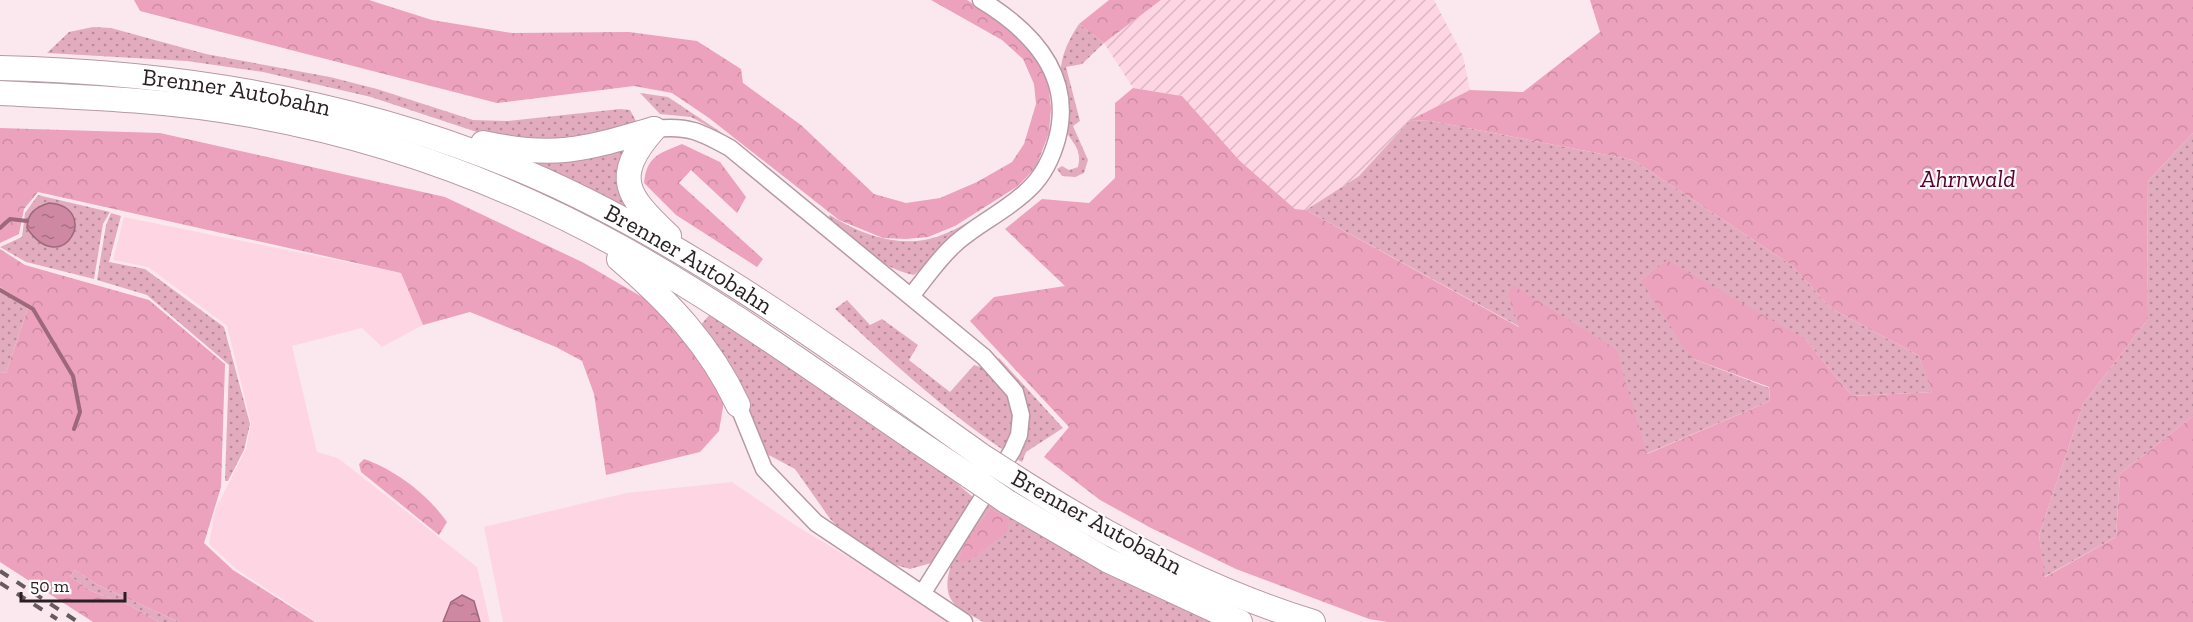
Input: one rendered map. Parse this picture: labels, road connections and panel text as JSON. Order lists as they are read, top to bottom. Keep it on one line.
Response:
{"streets":{"highway":["Brenner Autobahn"]},"parks":["Ahrnwald"],"scale_bar":"50 m"}
